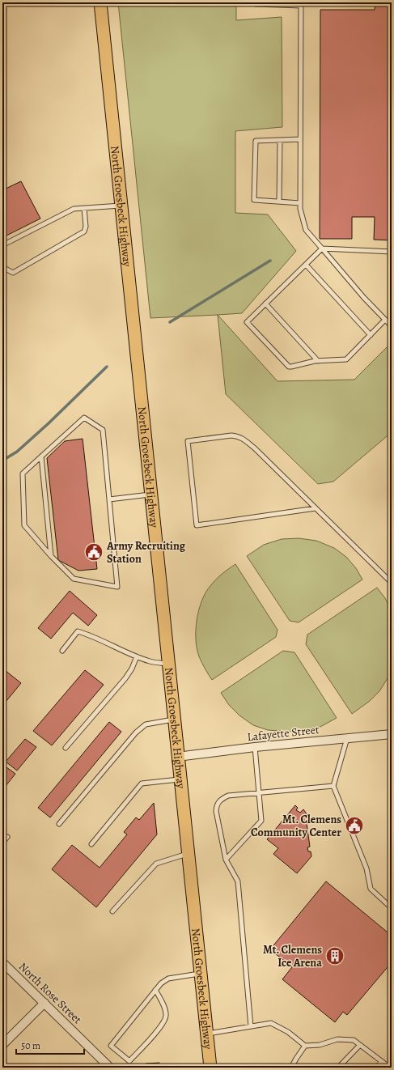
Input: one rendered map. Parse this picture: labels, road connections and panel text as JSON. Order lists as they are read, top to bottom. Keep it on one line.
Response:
{"streets":{"main road":["North Groesbeck Highway"],"street":["Lafayette Street","North Rose Street"]},"crossings":[["North Groesbeck Highway","Lafayette Street"]],"places":{"public building":["Army Recruiting Station","Mt. Clemens Community Center"],"building":["Mt. Clemens Ice Arena"]},"scale_bar":"50 m"}
